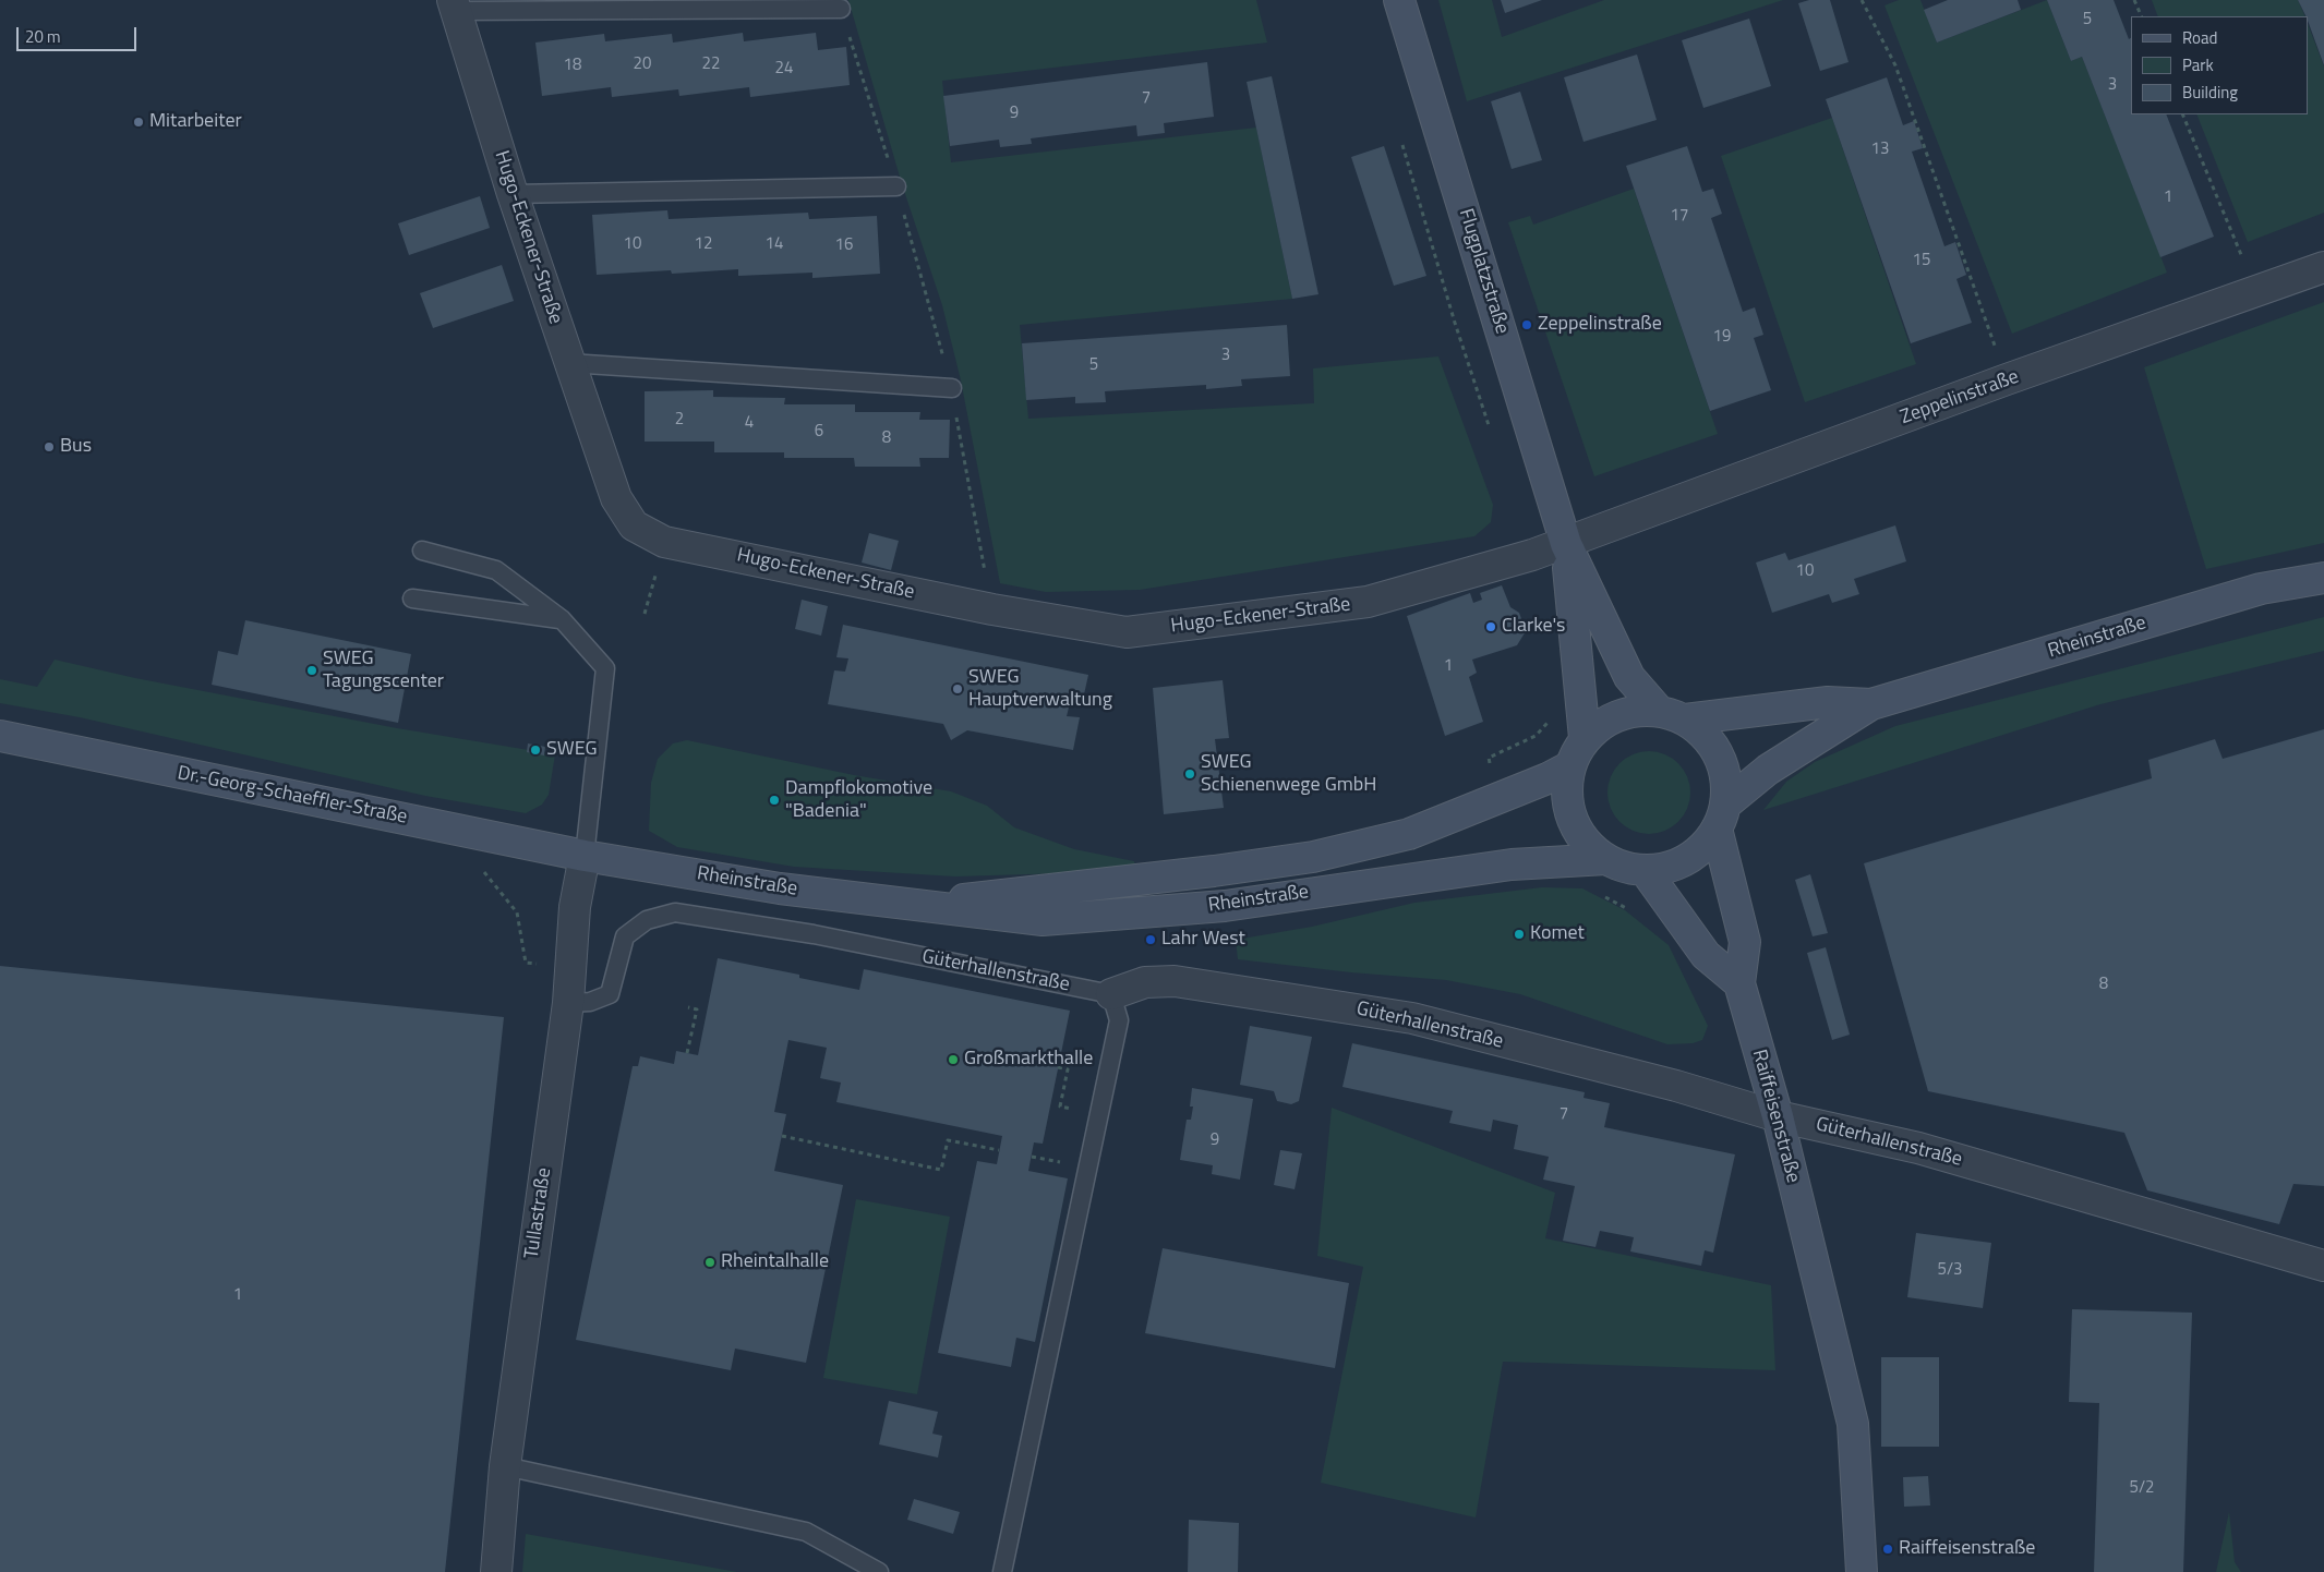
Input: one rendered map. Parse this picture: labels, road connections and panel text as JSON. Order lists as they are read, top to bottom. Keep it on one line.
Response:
{"streets":{"main road":["Flugplatzstraße","Rheinstraße","Dr.-Georg-Schaeffler-Straße","Raiffeisenstraße"],"street":["Hugo-Eckener-Straße","Zeppelinstraße","Güterhallenstraße","Tullastraße"]},"crossings":[["Hugo-Eckener-Straße","Flugplatzstraße"],["Hugo-Eckener-Straße","Zeppelinstraße"],["Flugplatzstraße","Zeppelinstraße"],["Flugplatzstraße","Rheinstraße"],["Flugplatzstraße","Raiffeisenstraße"],["Rheinstraße","Dr.-Georg-Schaeffler-Straße"],["Rheinstraße","Raiffeisenstraße"],["Rheinstraße","Tullastraße"],["Dr.-Georg-Schaeffler-Straße","Tullastraße"],["Güterhallenstraße","Raiffeisenstraße"],["Güterhallenstraße","Tullastraße"]],"places":["Mitarbeiter","Zeppelinstraße","Bus","Clarke's","SWEG Tagungscenter","SWEG Hauptverwaltung","SWEG","SWEG Schienenwege GmbH","Dampflokomotive \"Badenia\"","Komet","Lahr West","Großmarkthalle","Rheintalhalle","Raiffeisenstraße"],"house_numbers":["5","20","22","18","24","3","7","9","13","1","17","10","12","14","16","15","19","3","5","2","4","6","8","10","1","8","7","9","5/3","1","5/2"],"legend":["Road","Park","Building"],"scale_bar":"20 m"}
